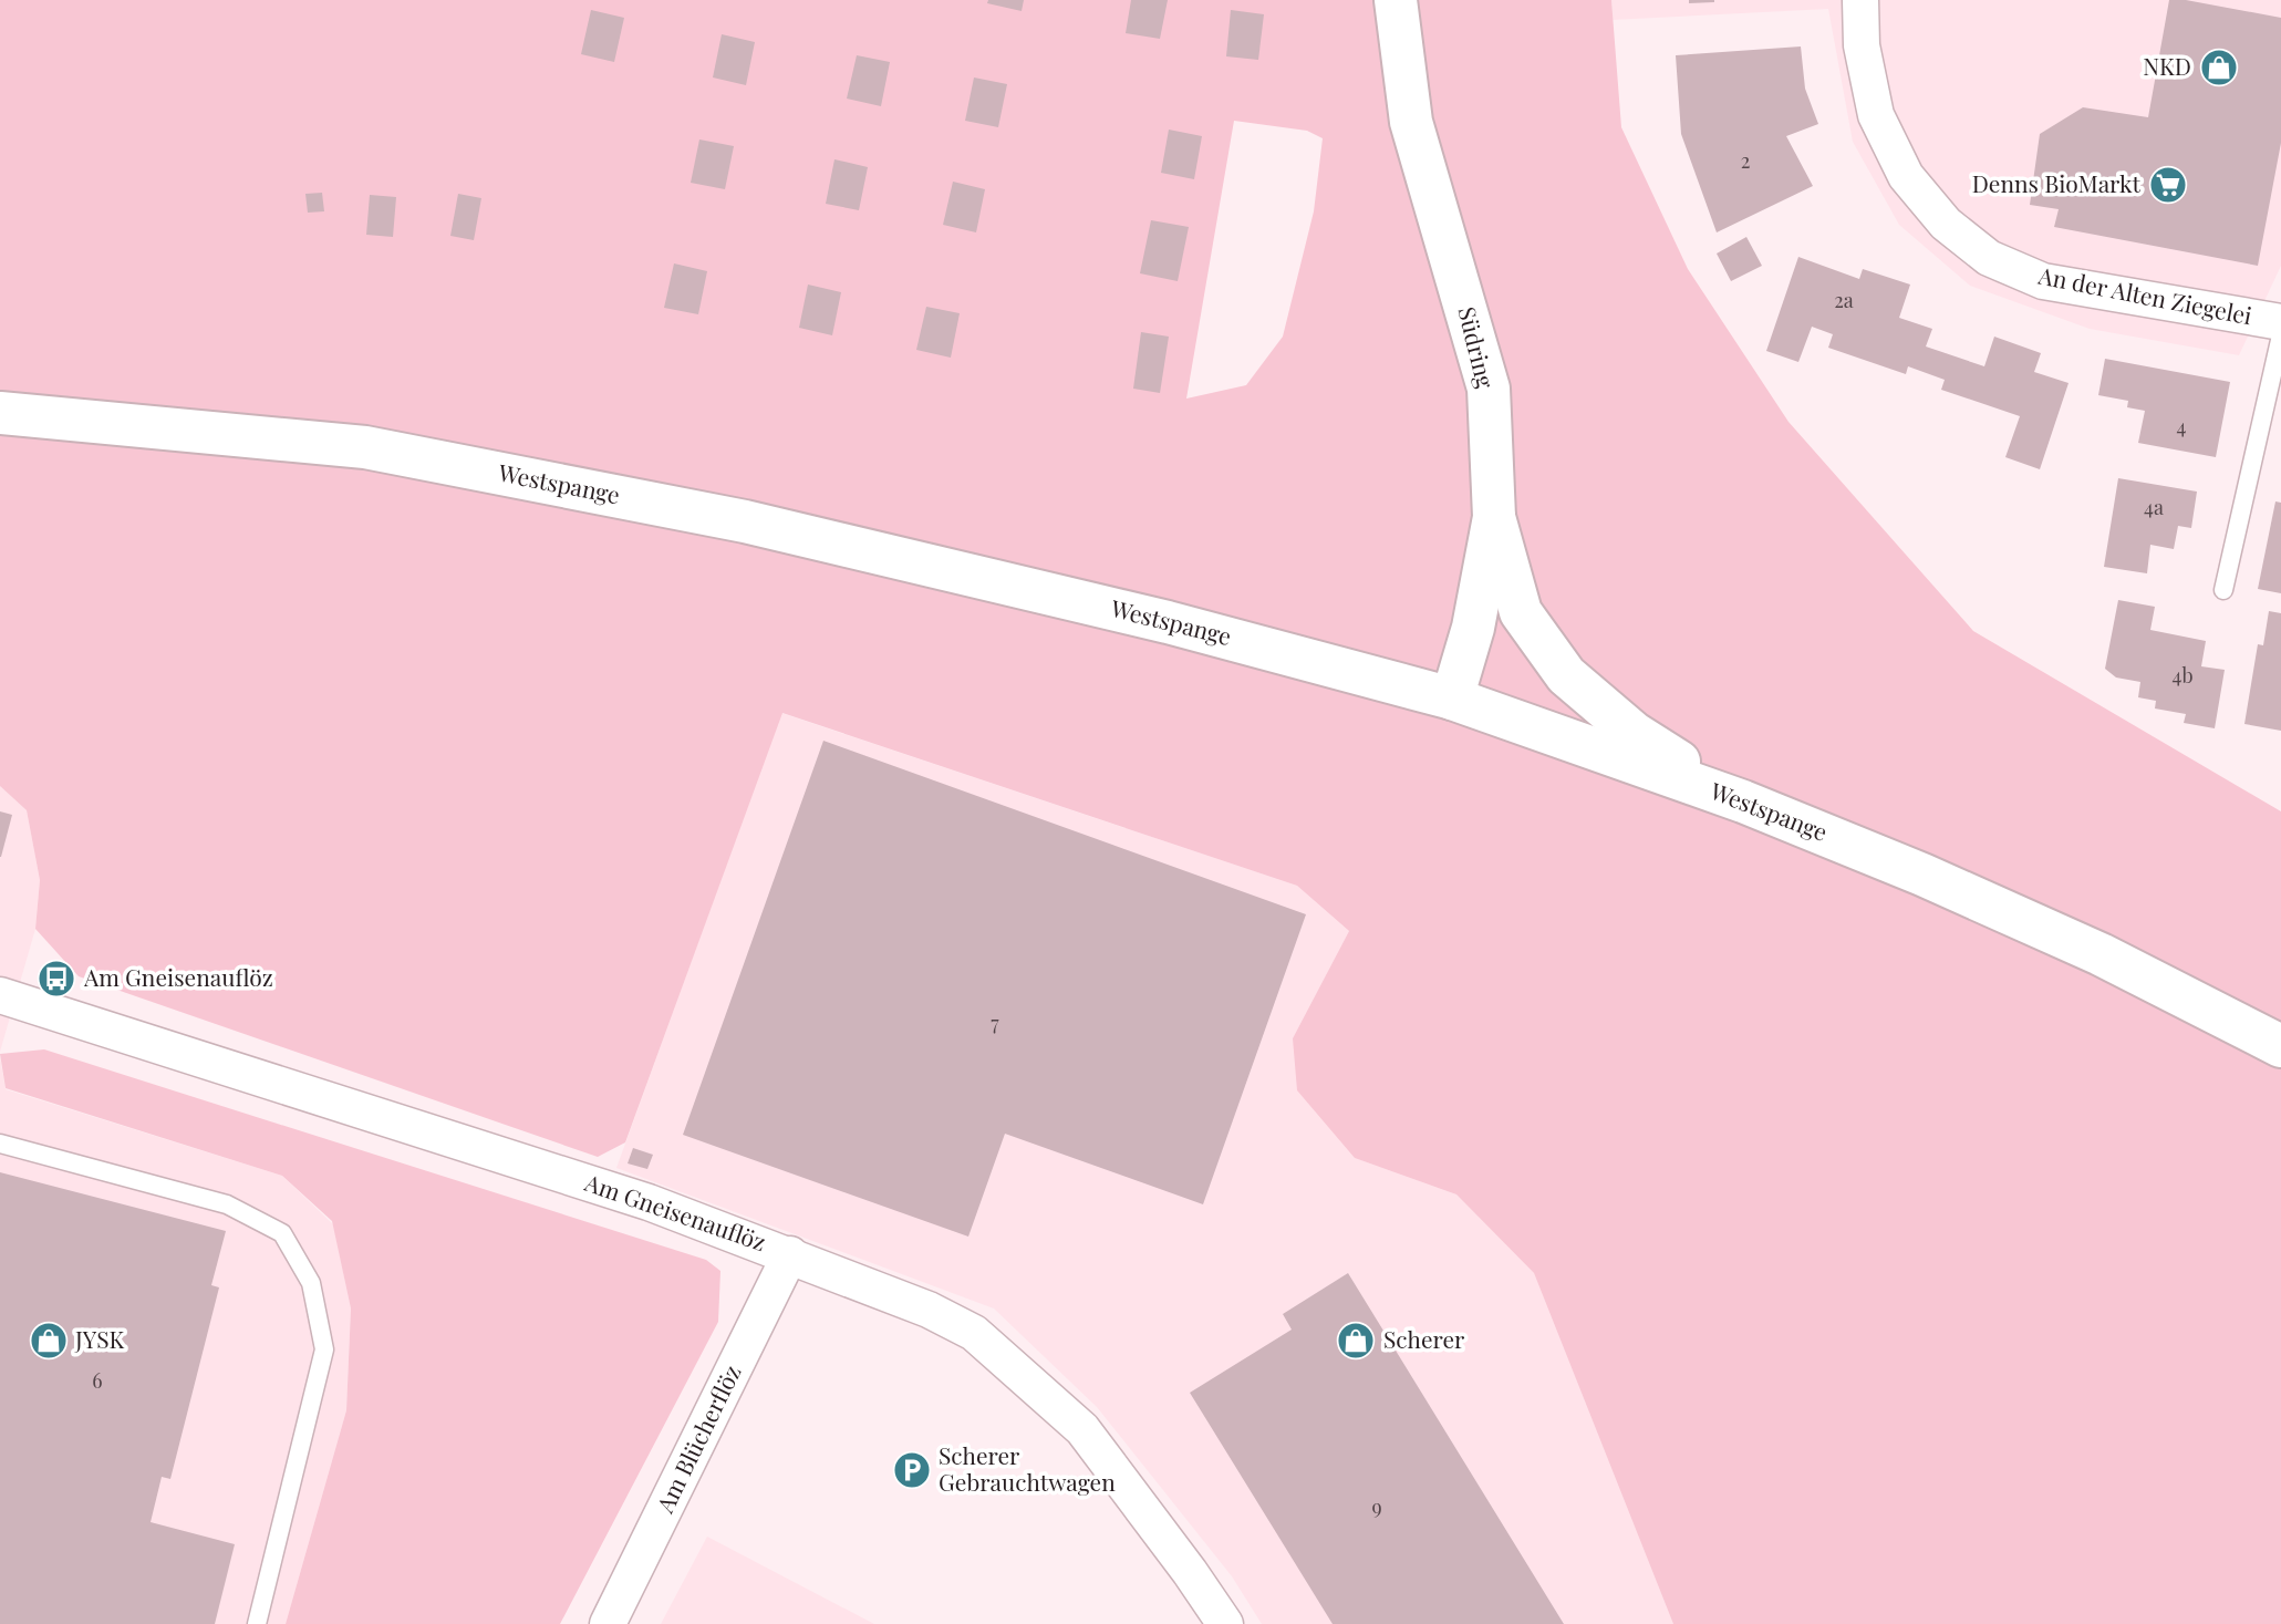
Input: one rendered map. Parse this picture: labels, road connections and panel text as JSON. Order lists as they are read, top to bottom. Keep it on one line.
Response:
{"streets":{"main road":["Südring","Westspange"],"street":["An der Alten Ziegelei","Am Gneisenauflöz","Am Blücherflöz"]},"crossings":[["Südring","Westspange"],["Am Gneisenauflöz","Am Blücherflöz"]],"places":{"shop":["NKD","JYSK","Scherer"],"supermarket":["Denns BioMarkt"],"bus stop":["Am Gneisenauflöz"],"parking":["Scherer Gebrauchtwagen"]},"house_numbers":["2","2a","4","4a","4b","7","6","9"]}
